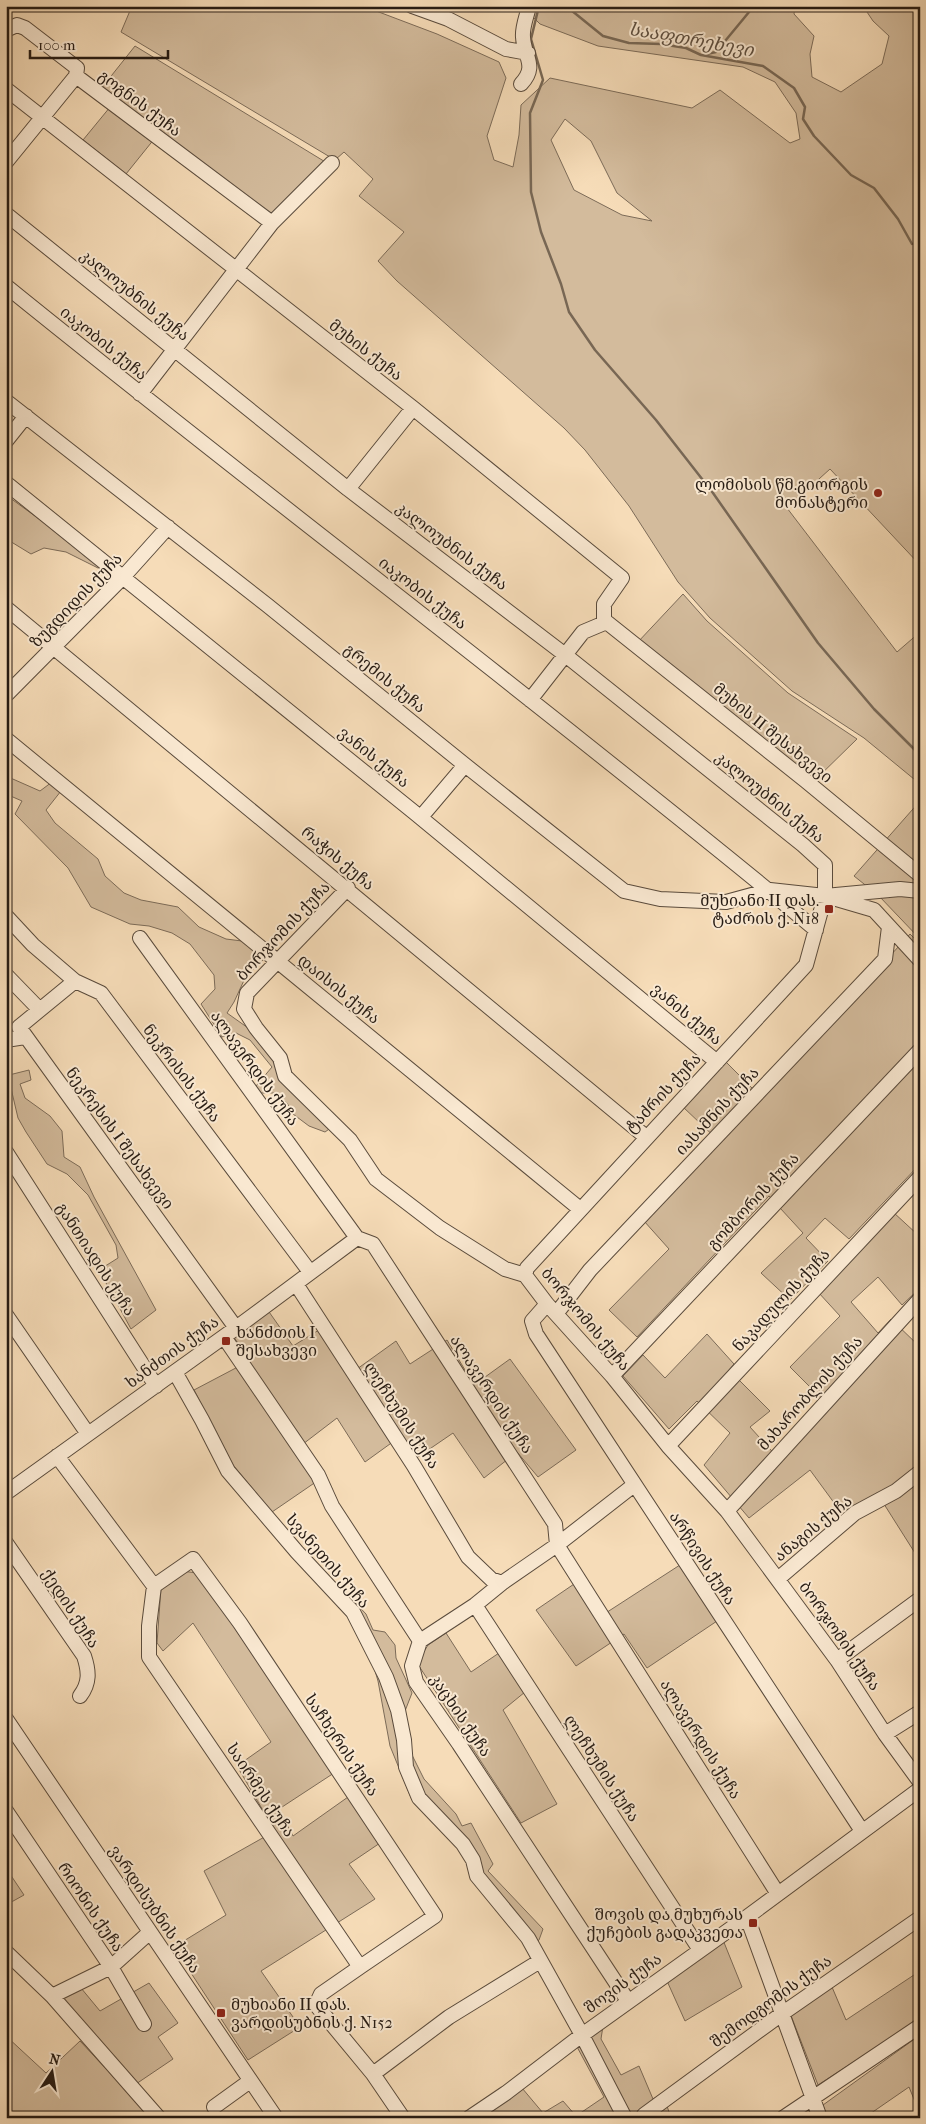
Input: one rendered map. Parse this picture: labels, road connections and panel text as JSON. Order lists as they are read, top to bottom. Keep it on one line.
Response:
{"streets":{"street":["გოგნის ქუჩა","კალოუბნის ქუჩა","იაკობის ქუჩა","მუხის ქუჩა","ზუგდიდის ქუჩა","გრემის ქუჩა","მუხის II შესახვევი","ვანის ქუჩა","რაჭის ქუჩა","ბორჯომის ქუჩა","დაისის ქუჩა","ალავერდის ქუჩა","ნეკრისის ქუჩა","ტაძრის ქუჩა","იასამნის ქუჩა","ნეკრესის I შესახვევი","გომბორის ქუჩა","განთიადის ქუჩა","ნაკადულის ქუჩა","ხანძთის ქუჩა","მახარობლის ქუჩა","ლეჩხუმის ქუჩა","ანაგის ქუჩა","არწივის ქუჩა","სვანეთის ქუჩა","ქედის ქუჩა","კაცხის ქუჩა","საჩხერის ქუჩა","საირმეს ქუჩა","რიონის ქუჩა","ვარდისუბნის ქუჩა","შოვის ქუჩა","შემოდგომის ქუჩა"]},"crossings":[["გოგნის ქუჩა","მუხის ქუჩა"],["კალოუბნის ქუჩა","იაკობის ქუჩა"],["კალოუბნის ქუჩა","ტაძრის ქუჩა"],["იაკობის ქუჩა","გრემის ქუჩა"],["იაკობის ქუჩა","ტაძრის ქუჩა"],["მუხის ქუჩა","მუხის II შესახვევი"],["ზუგდიდის ქუჩა","გრემის ქუჩა"],["ზუგდიდის ქუჩა","ვანის ქუჩა"],["ზუგდიდის ქუჩა","რაჭის ქუჩა"],["ვანის ქუჩა","ტაძრის ქუჩა"],["რაჭის ქუჩა","ბორჯომის ქუჩა"],["რაჭის ქუჩა","ტაძრის ქუჩა"],["ბორჯომის ქუჩა","დაისის ქუჩა"],["ბორჯომის ქუჩა","ტაძრის ქუჩა"],["ბორჯომის ქუჩა","იასამნის ქუჩა"],["ბორჯომის ქუჩა","გომბორის ქუჩა"],["ბორჯომის ქუჩა","ნაკადულის ქუჩა"],["ბორჯომის ქუჩა","მახარობლის ქუჩა"],["ბორჯომის ქუჩა","ანაგის ქუჩა"],["ბორჯომის ქუჩა","არწივის ქუჩა"],["დაისის ქუჩა","ტაძრის ქუჩა"],["ალავერდის ქუჩა","ხანძთის ქუჩა"],["ალავერდის ქუჩა","შოვის ქუჩა"],["ნეკრისის ქუჩა","ხანძთის ქუჩა"],["იასამნის ქუჩა","არწივის ქუჩა"],["ნეკრესის I შესახვევი","ხანძთის ქუჩა"],["განთიადის ქუჩა","ხანძთის ქუჩა"],["ხანძთის ქუჩა","ლეჩხუმის ქუჩა"],["ხანძთის ქუჩა","სვანეთის ქუჩა"],["ლეჩხუმის ქუჩა","შოვის ქუჩა"],["არწივის ქუჩა","შოვის ქუჩა"],["სვანეთის ქუჩა","შოვის ქუჩა"],["კაცხის ქუჩა","შოვის ქუჩა"],["საჩხერის ქუჩა","საირმეს ქუჩა"]],"water":["სააფთრეხევი"],"places":{"other":["ლომისის წმ.გიორგის მონასტერი"],"transit":["მუხიანი II დას. ტაძრის ქ. N18","ხანძთის I შესახვევი","შოვის და მუხურას ქუჩების გადაკვეთა","მუხიანი II დას. ვარდისუბნის ქ. N152"]},"scale_bar":"100 m","north":"top"}
